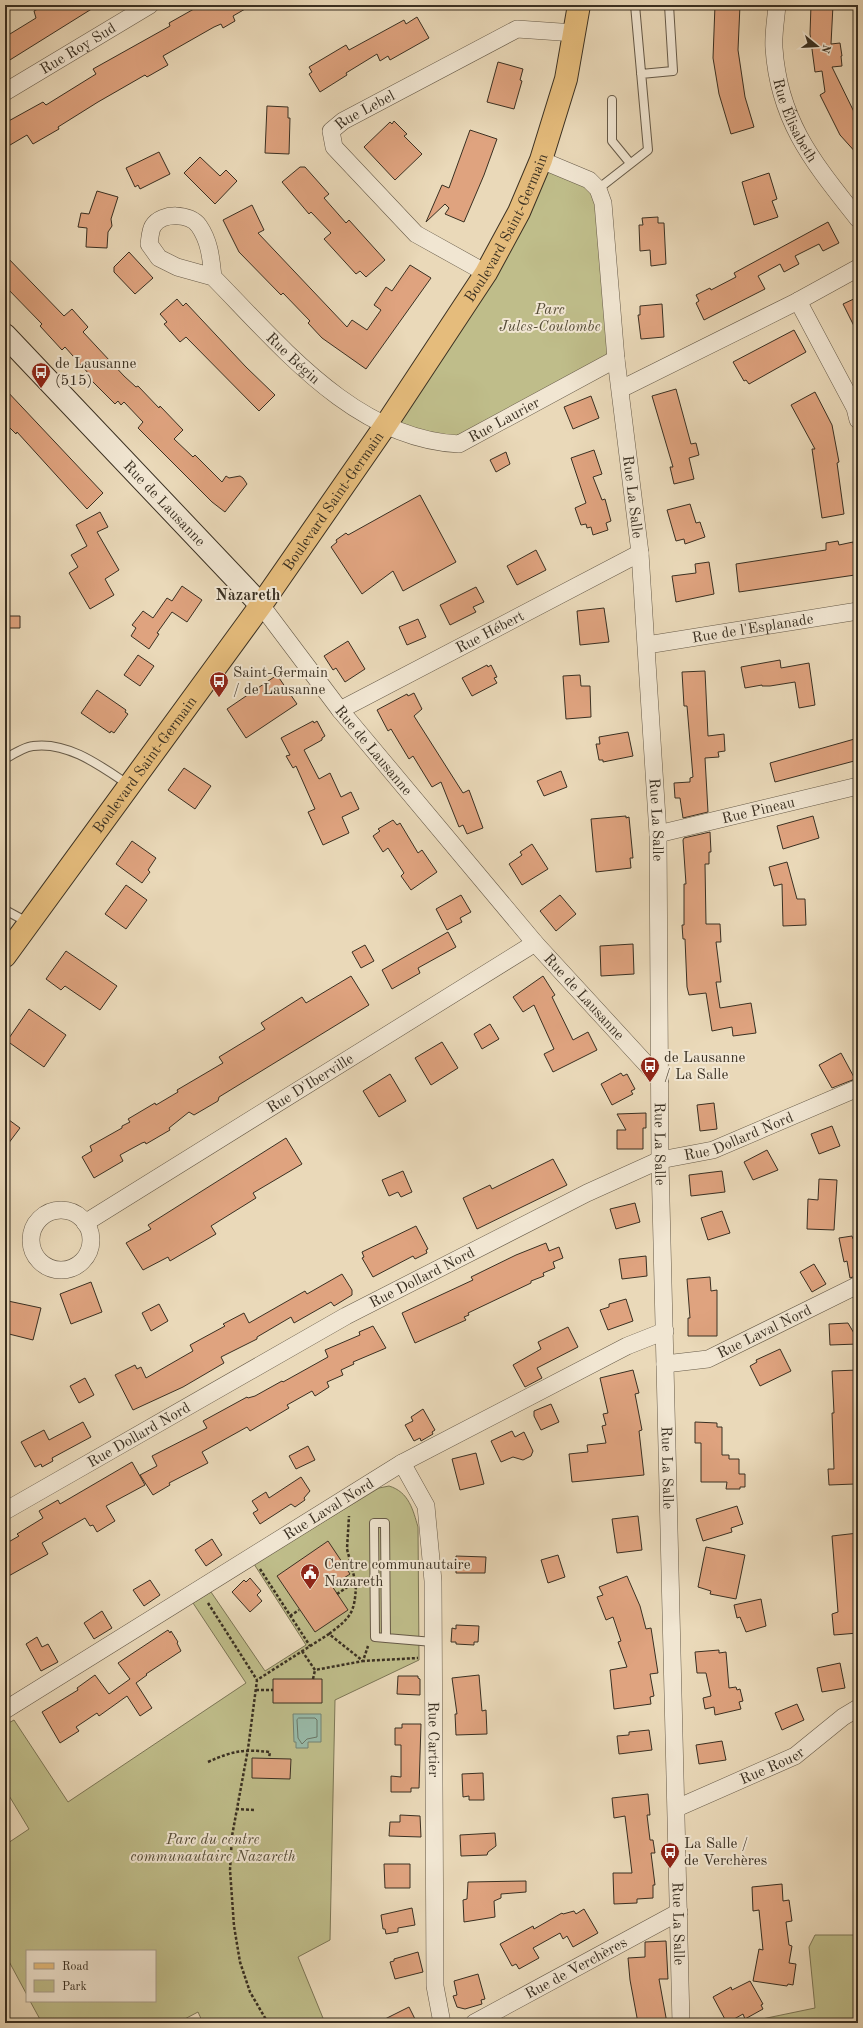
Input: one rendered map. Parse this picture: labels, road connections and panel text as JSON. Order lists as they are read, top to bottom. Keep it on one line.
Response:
{"streets":{"main road":["Boulevard Saint-Germain"],"street":["Rue Roy Sud","Rue Lebel","Rue Élisabeth","Rue Bégin","Rue Laurier","Rue La Salle","Rue de Lausanne","Rue de l'Esplanade","Rue Hébert","Rue Pineau","Rue D'Iberville","Rue Dollard Nord","Rue Laval Nord","Rue Cartier","Rue Rouer","Rue de Verchères"]},"crossings":[["Rue Lebel","Boulevard Saint-Germain"],["Boulevard Saint-Germain","Rue Bégin"],["Boulevard Saint-Germain","Rue Laurier"],["Boulevard Saint-Germain","Rue de Lausanne"],["Rue Bégin","Rue Laurier"],["Rue Laurier","Rue La Salle"],["Rue La Salle","Rue de Lausanne"],["Rue La Salle","Rue de l'Esplanade"],["Rue La Salle","Rue Hébert"],["Rue La Salle","Rue Pineau"],["Rue La Salle","Rue Dollard Nord"],["Rue La Salle","Rue Laval Nord"],["Rue La Salle","Rue Rouer"],["Rue La Salle","Rue de Verchères"],["Rue de Lausanne","Rue Hébert"],["Rue de Lausanne","Rue D'Iberville"],["Rue Laval Nord","Rue Cartier"]],"districts":["Nazareth"],"parks":["Parc Jules-Coulombe","Parc du centre communautaire Nazareth"],"places":{"bus stop":["de Lausanne (515)","Saint-Germain / de Lausanne","de Lausanne / La Salle","La Salle / de Verchères"],"public building":["Centre communautaire Nazareth"]},"legend":["Road","Park"],"north":"right"}
